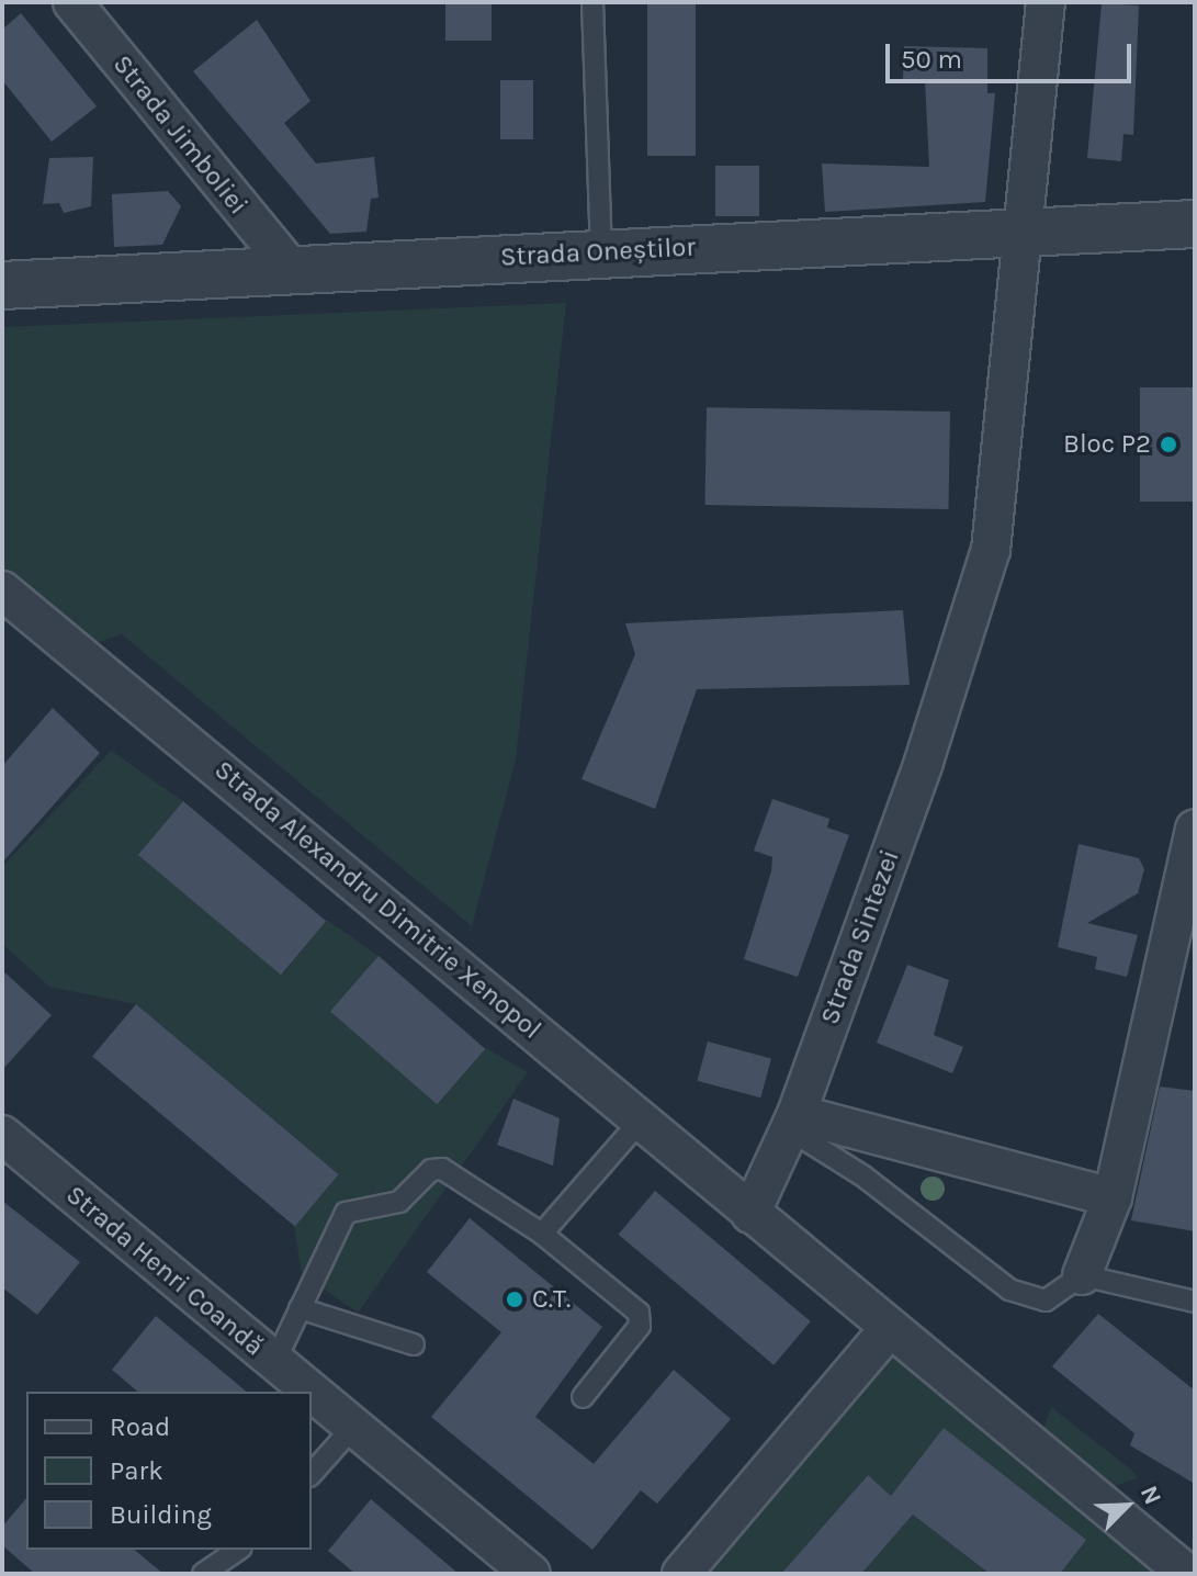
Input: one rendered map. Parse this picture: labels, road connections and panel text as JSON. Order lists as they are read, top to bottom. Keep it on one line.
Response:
{"streets":{"street":["Strada Jimboliei","Strada Oneștilor","Strada Alexandru Dimitrie Xenopol","Strada Sintezei","Strada Henri Coandă"]},"crossings":[["Strada Jimboliei","Strada Oneștilor"],["Strada Oneștilor","Strada Sintezei"]],"places":["Bloc P2","C.T."],"legend":["Road","Park","Building"],"scale_bar":"50 m","north":"top right"}
